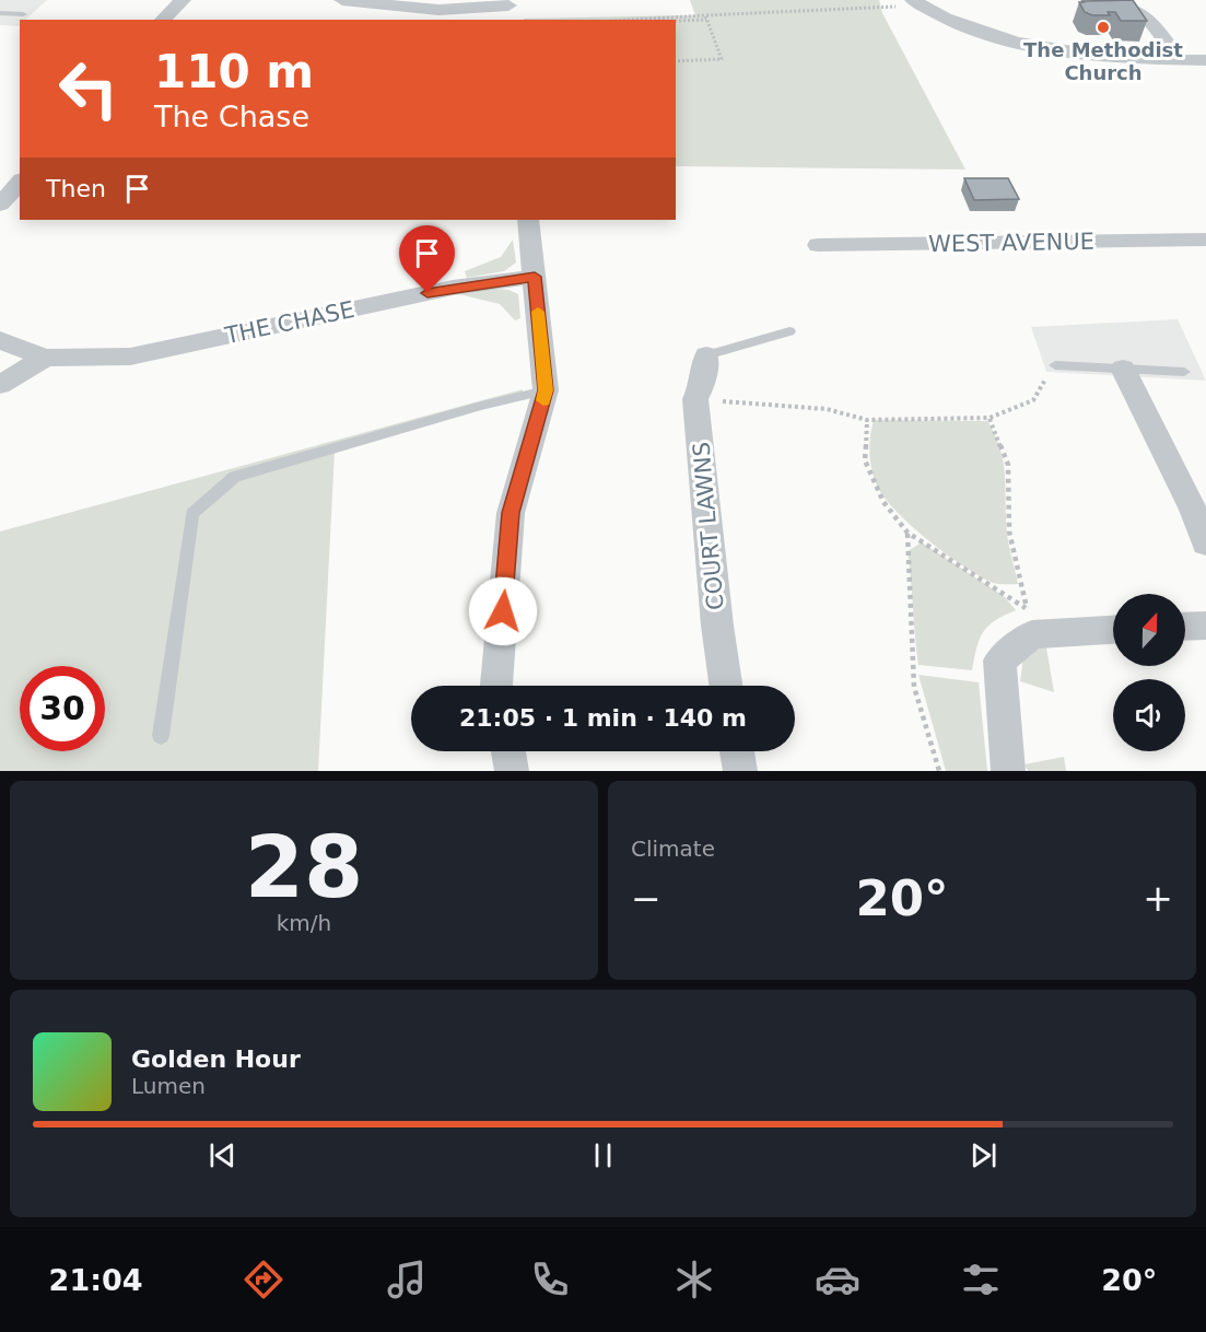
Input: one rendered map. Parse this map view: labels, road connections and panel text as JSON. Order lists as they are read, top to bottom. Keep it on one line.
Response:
{"streets":{"street":["WEST AVENUE","THE CHASE","COURT LAWNS"]},"places":["The Methodist Church"],"north":"top","page":{"turn":["110 m","The Chase"],"then":"Then","limit":"30","trip":"21:05 · 1 min · 140 m","tile":[["28","km/h"],"Climate"],"heat":["−","20°","+"],"song":["Golden Hour","Lumen"],"tabs":["21:04","20°"]}}
